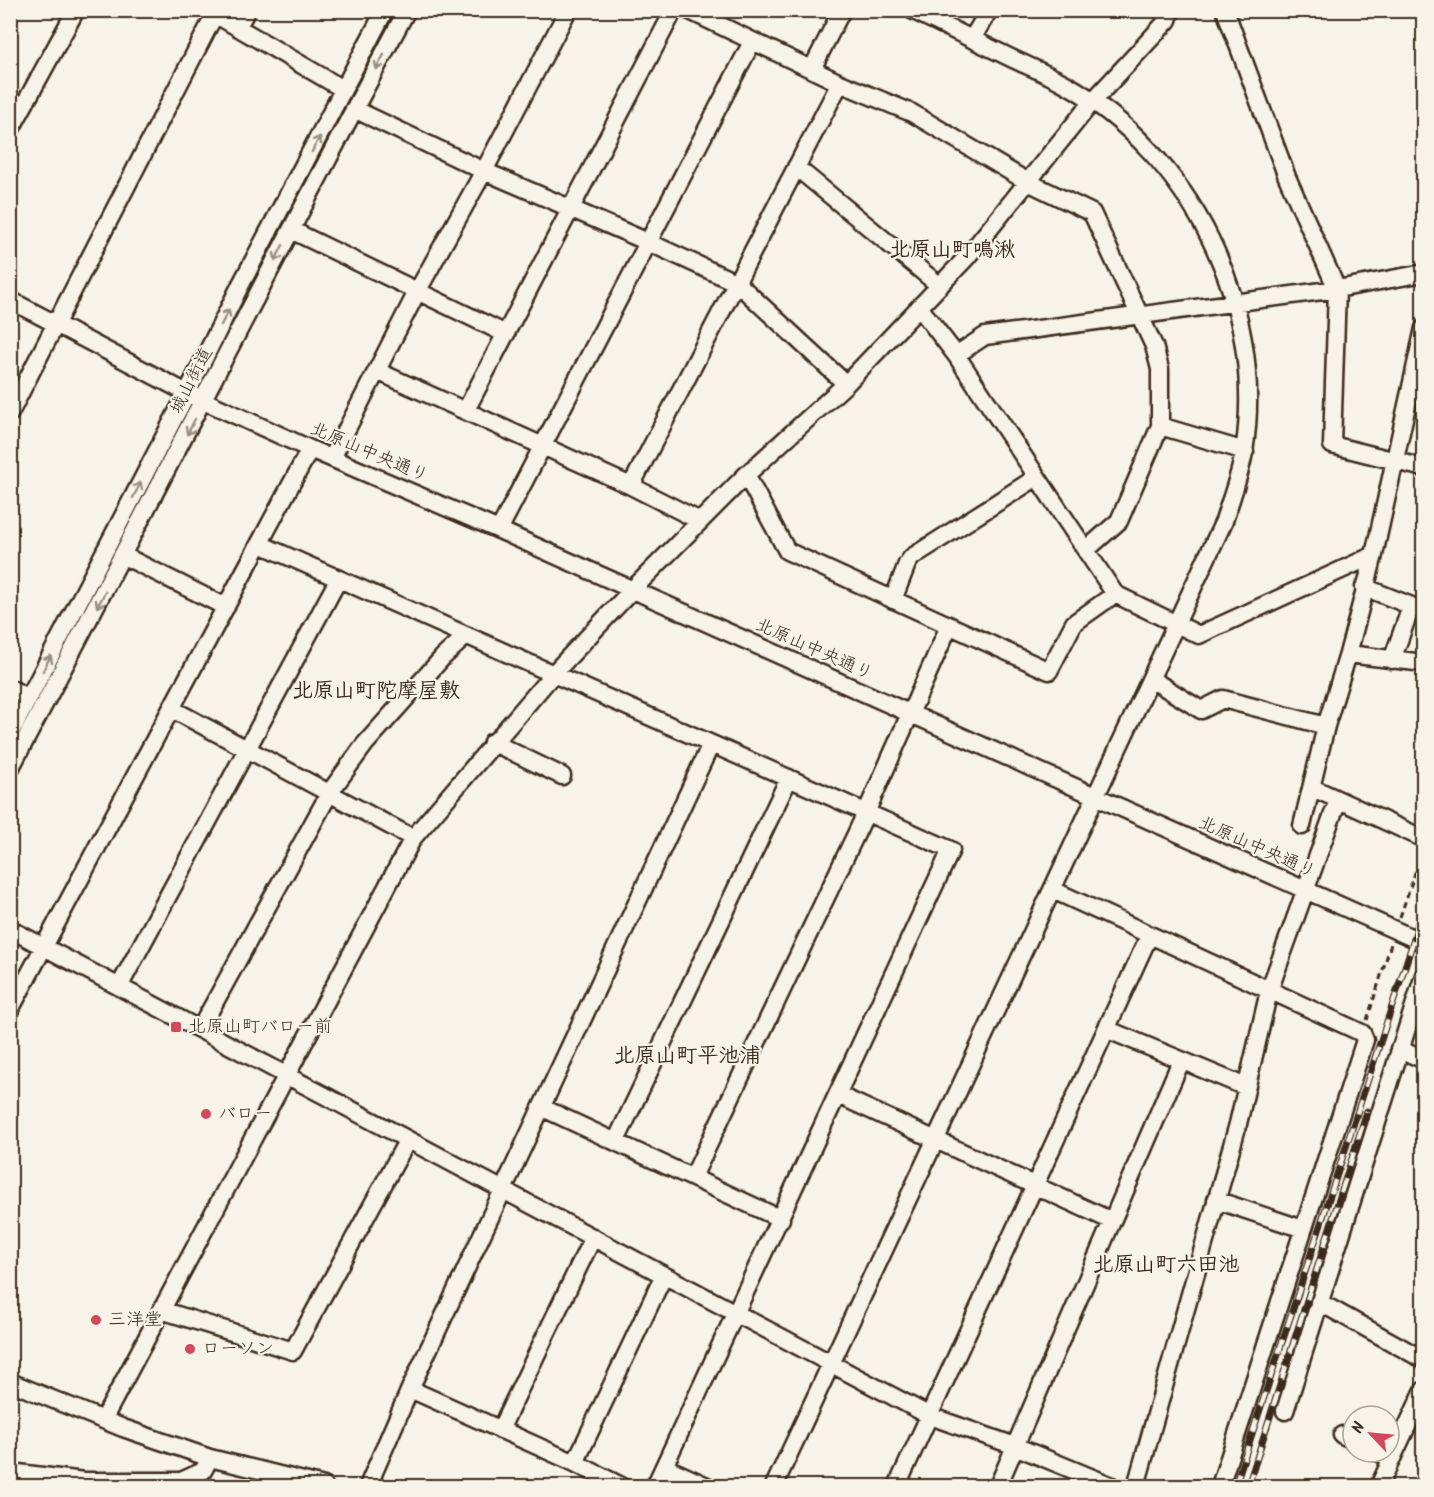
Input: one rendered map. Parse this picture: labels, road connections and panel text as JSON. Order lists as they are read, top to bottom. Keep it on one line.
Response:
{"streets":{"street":["城山街道","北原山中央通り"]},"crossings":[["城山街道","北原山中央通り"]],"districts":["北原山町鳴湫","北原山町陀摩屋敷","北原山町平池浦","北原山町六田池"],"places":{"transit":["北原山町バロー前"],"other":["バロー","三洋堂","ローソン"]},"north":"top left"}
